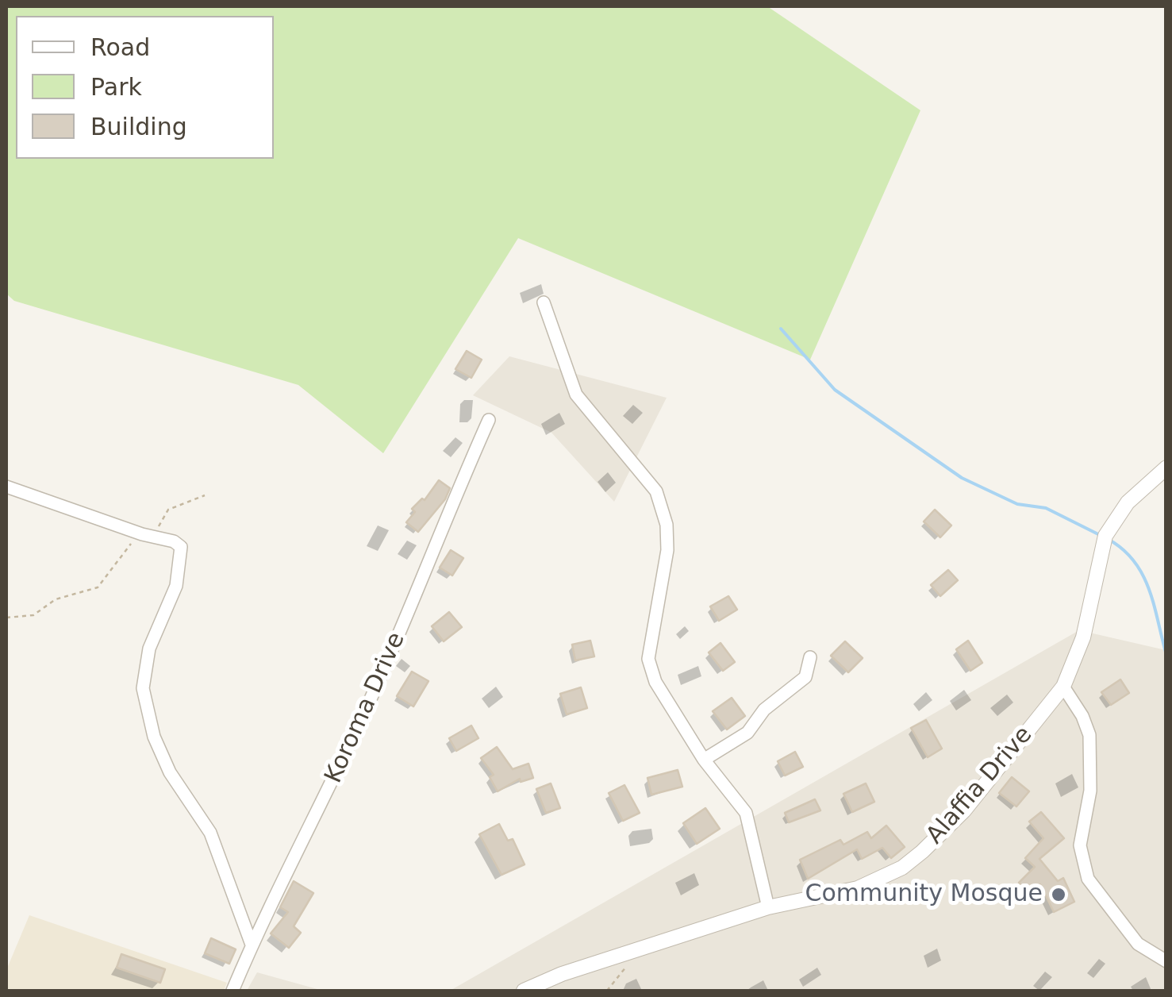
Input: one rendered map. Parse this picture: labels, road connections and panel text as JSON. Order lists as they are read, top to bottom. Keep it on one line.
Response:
{"streets":{"street":["Koroma Drive","Alaffia Drive"]},"places":["Community Mosque"],"legend":["Road","Park","Building"]}
